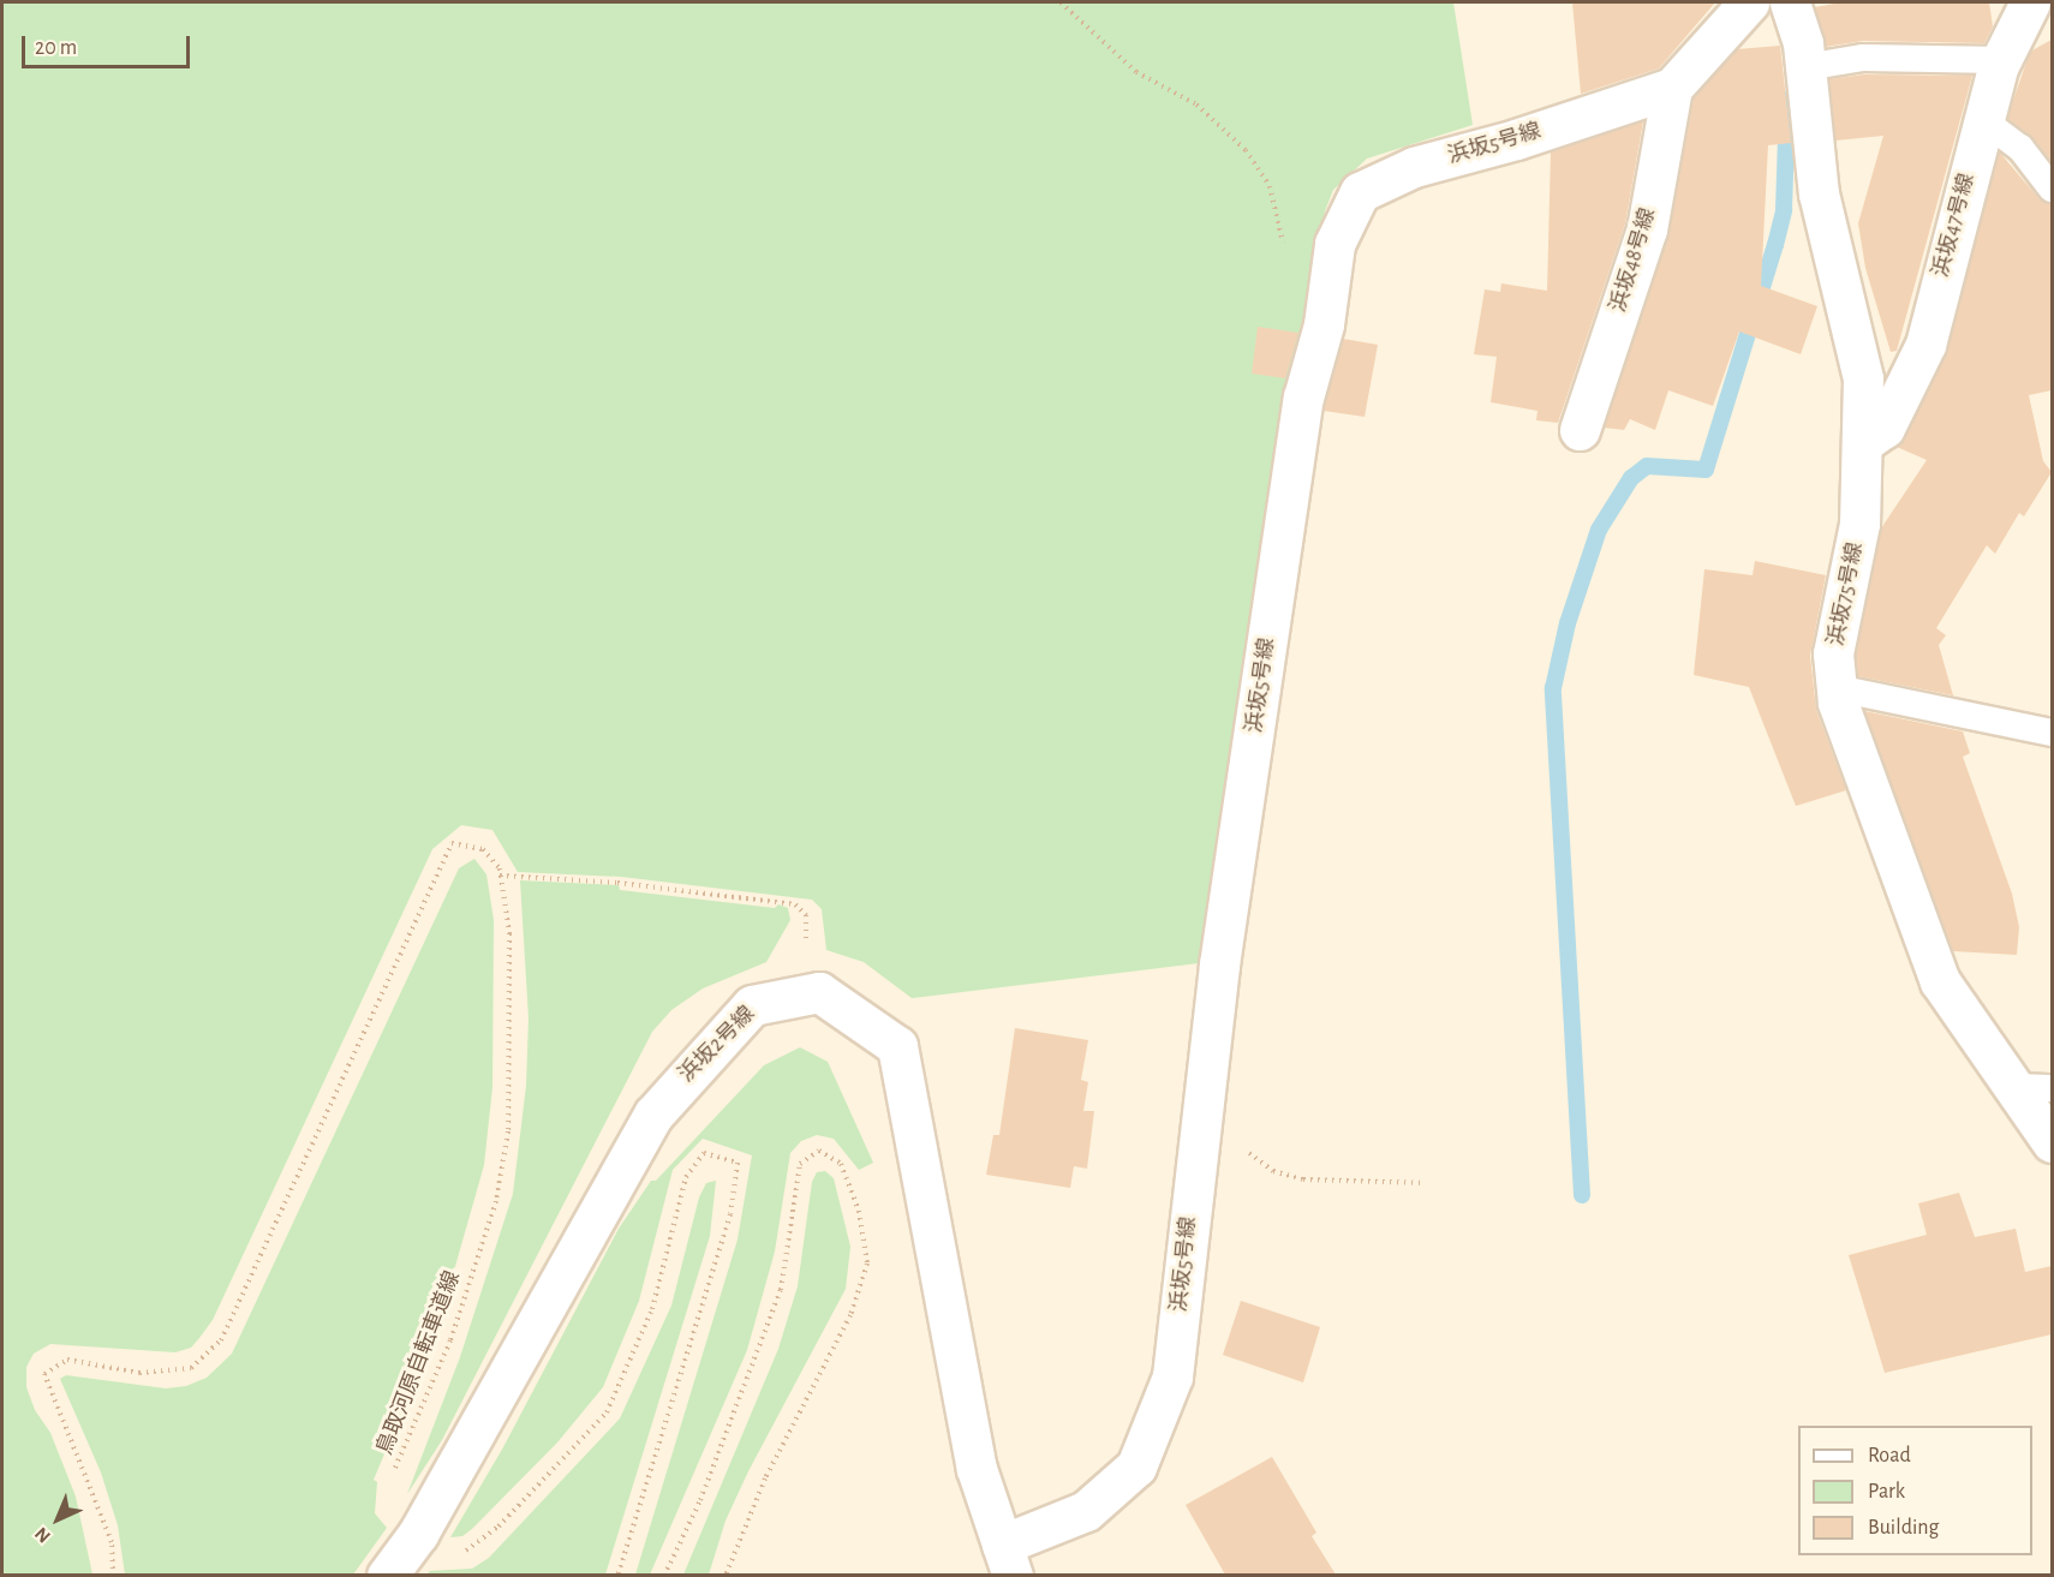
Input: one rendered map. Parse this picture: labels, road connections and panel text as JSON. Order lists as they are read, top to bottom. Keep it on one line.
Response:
{"streets":{"street":["浜坂5号線","浜坂47号線","浜坂48号線","浜坂75号線","浜坂2号線"],"path":["鳥取河原自転車道線"]},"crossings":[["浜坂5号線","浜坂48号線"],["浜坂47号線","浜坂75号線"],["浜坂2号線","鳥取河原自転車道線"]],"legend":["Road","Park","Building"],"scale_bar":"20 m","north":"bottom left"}
